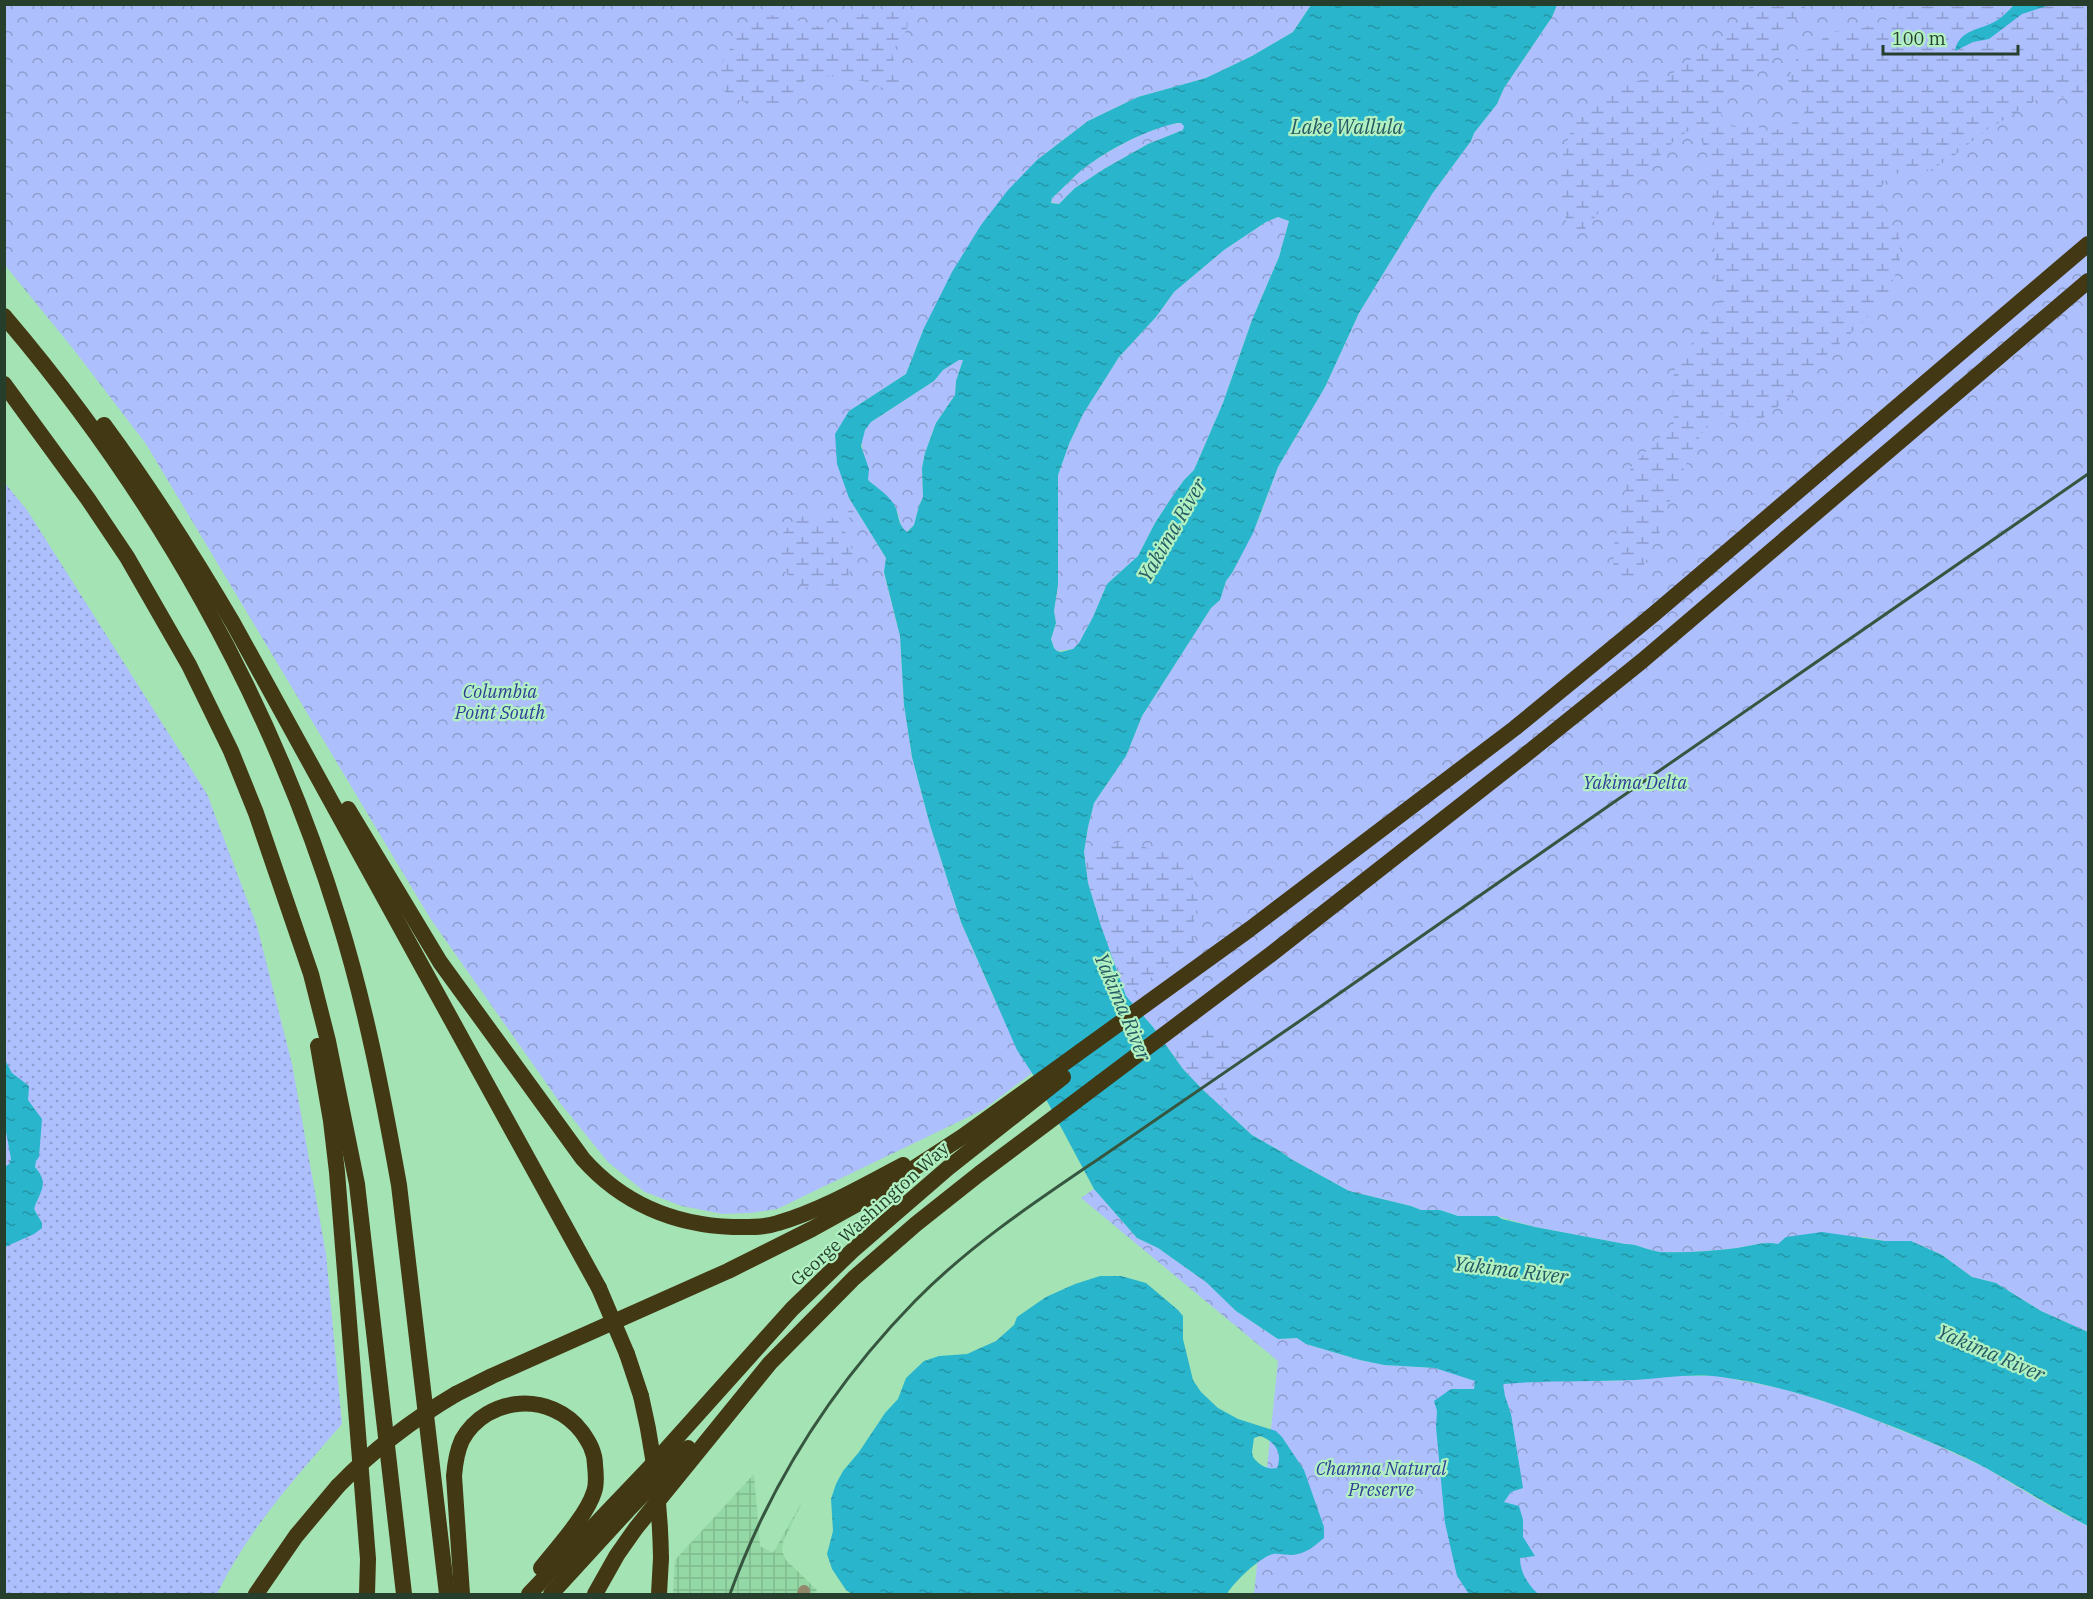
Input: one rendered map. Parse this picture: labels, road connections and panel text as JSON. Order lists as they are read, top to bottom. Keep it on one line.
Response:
{"streets":{"highway":["George Washington Way"]},"water":["Lake Wallula","Yakima River"],"parks":["Columbia Point South","Yakima Delta","Chamna Natural Preserve"],"scale_bar":"100 m"}
